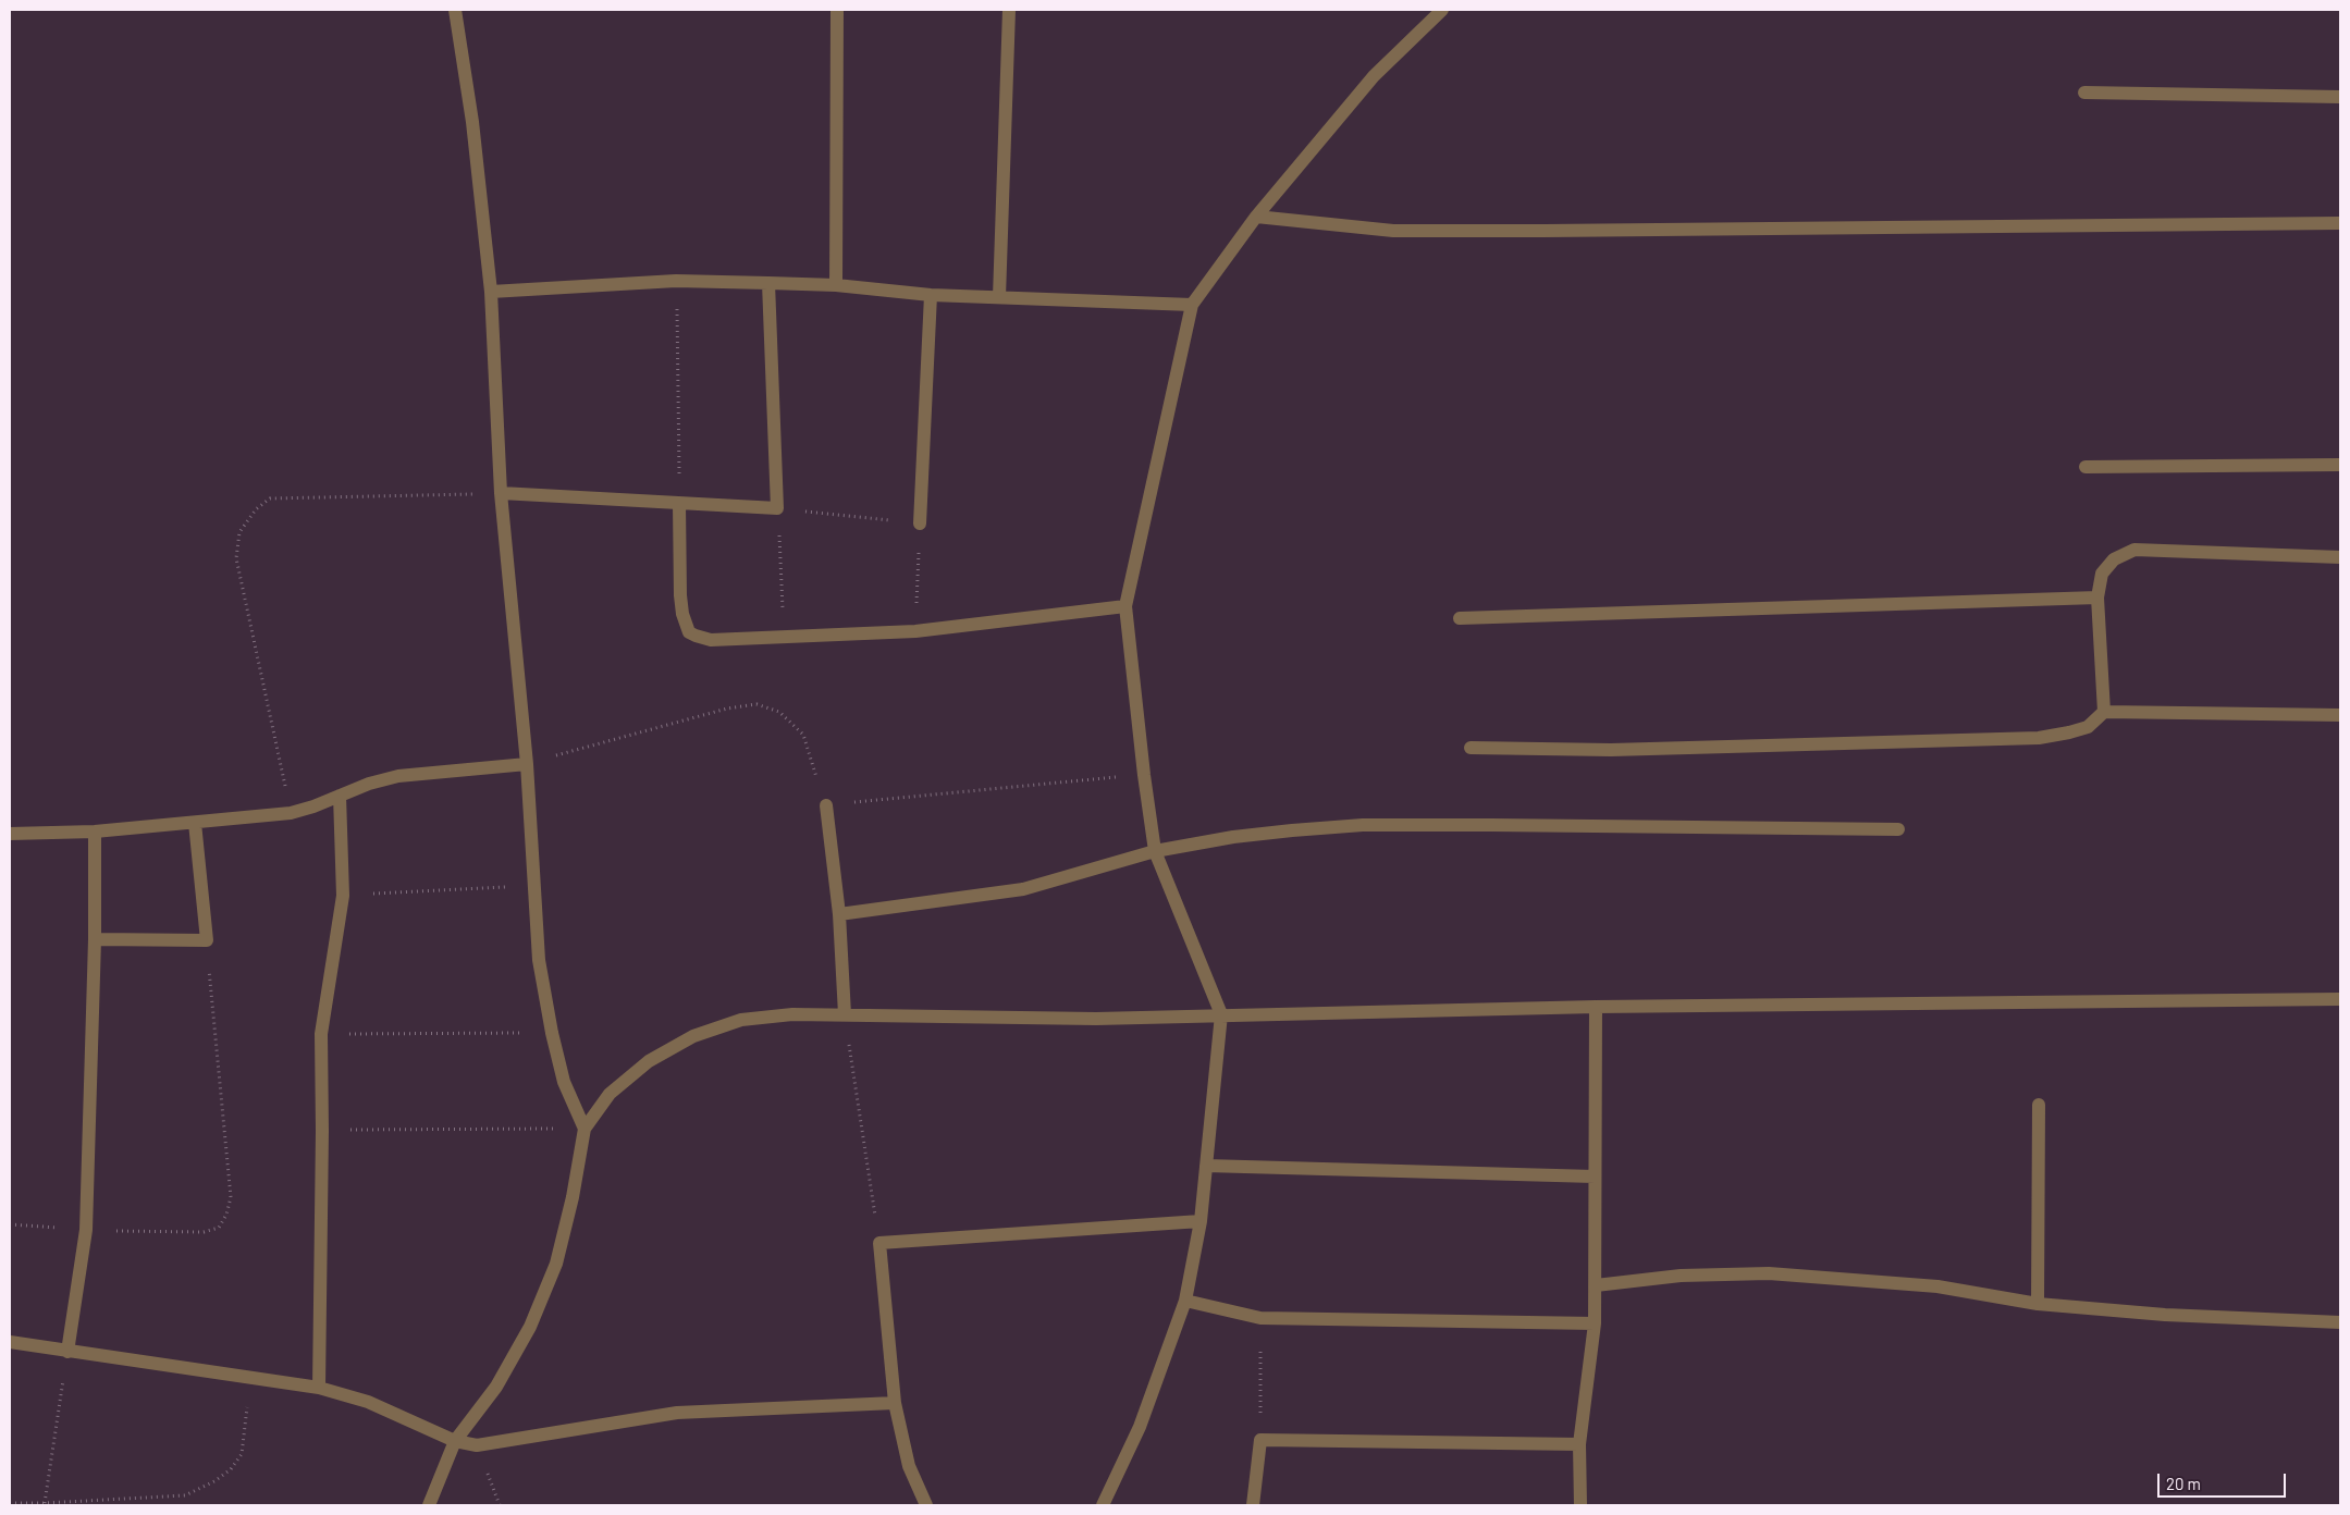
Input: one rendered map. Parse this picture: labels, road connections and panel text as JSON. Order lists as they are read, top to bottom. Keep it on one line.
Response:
{"scale_bar":"20 m"}
